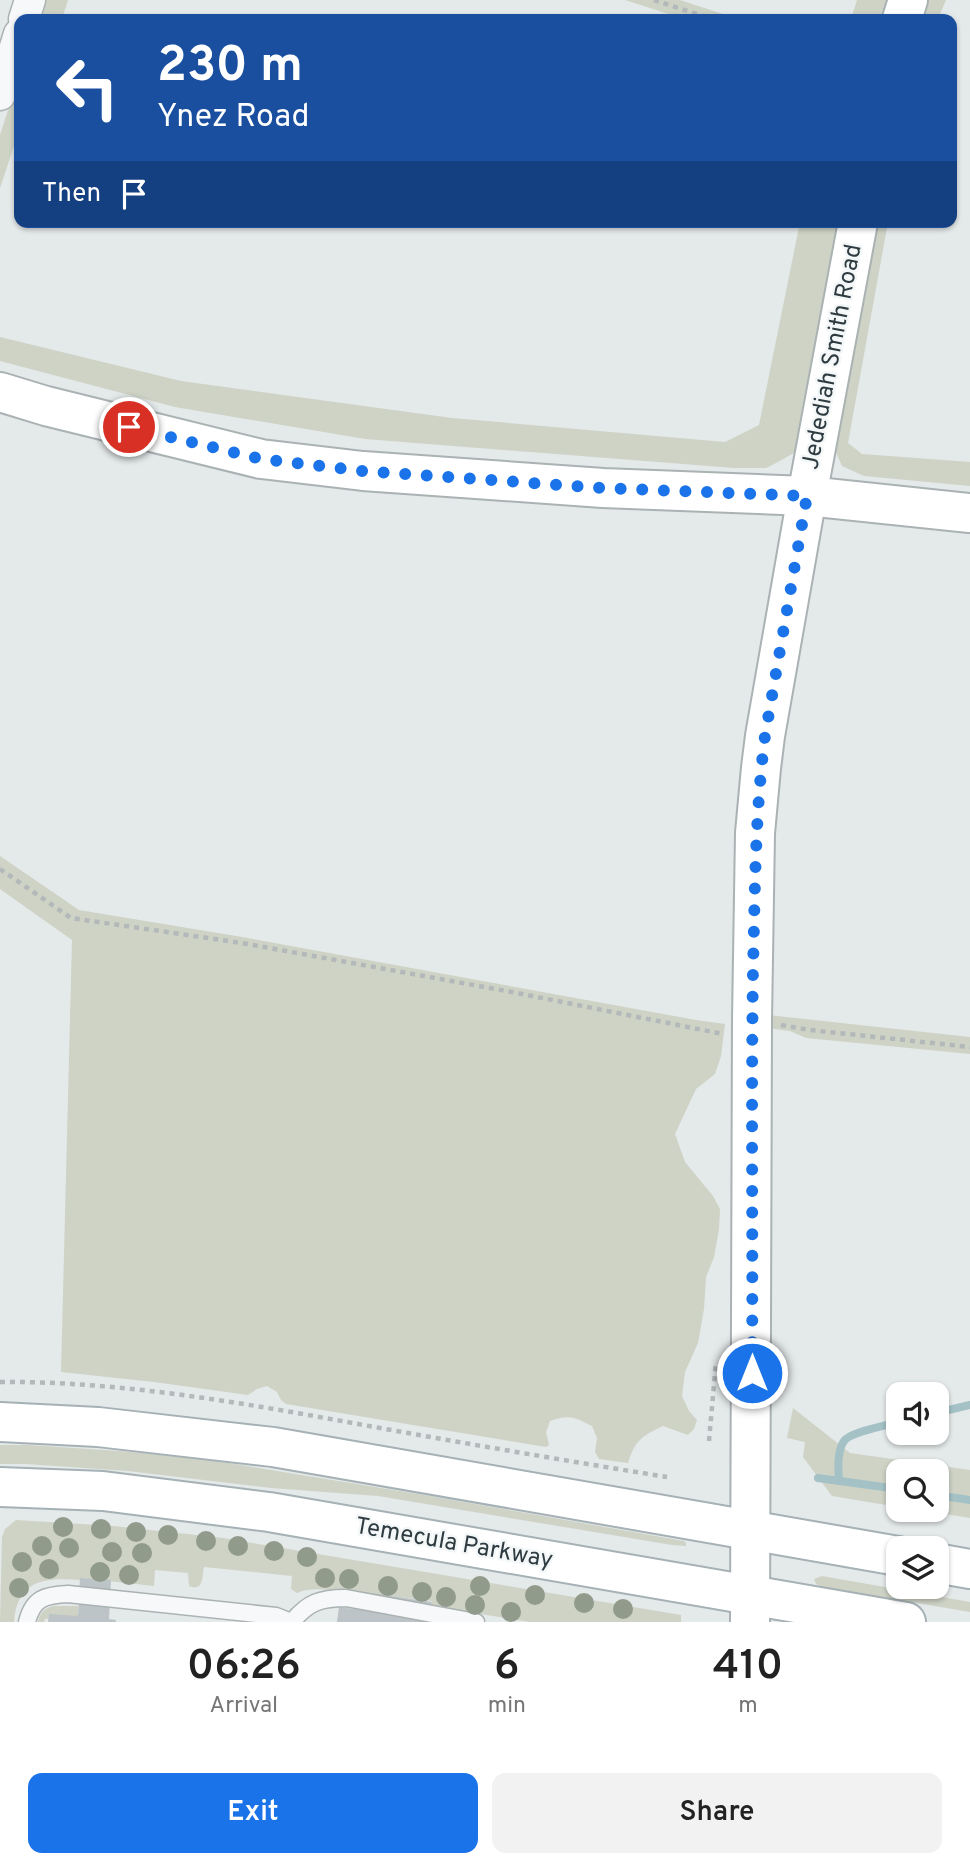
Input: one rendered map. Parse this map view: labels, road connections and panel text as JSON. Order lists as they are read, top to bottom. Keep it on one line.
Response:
{"streets":{"main road":["Jedediah Smith Road","Temecula Parkway"]},"crossings":[["Jedediah Smith Road","Temecula Parkway"]],"page":{"turn":["230 m","Ynez Road"],"then":"Then","eta":["06:26","Arrival","6","min","410","m"],"buttons":["Exit","Share"]}}
